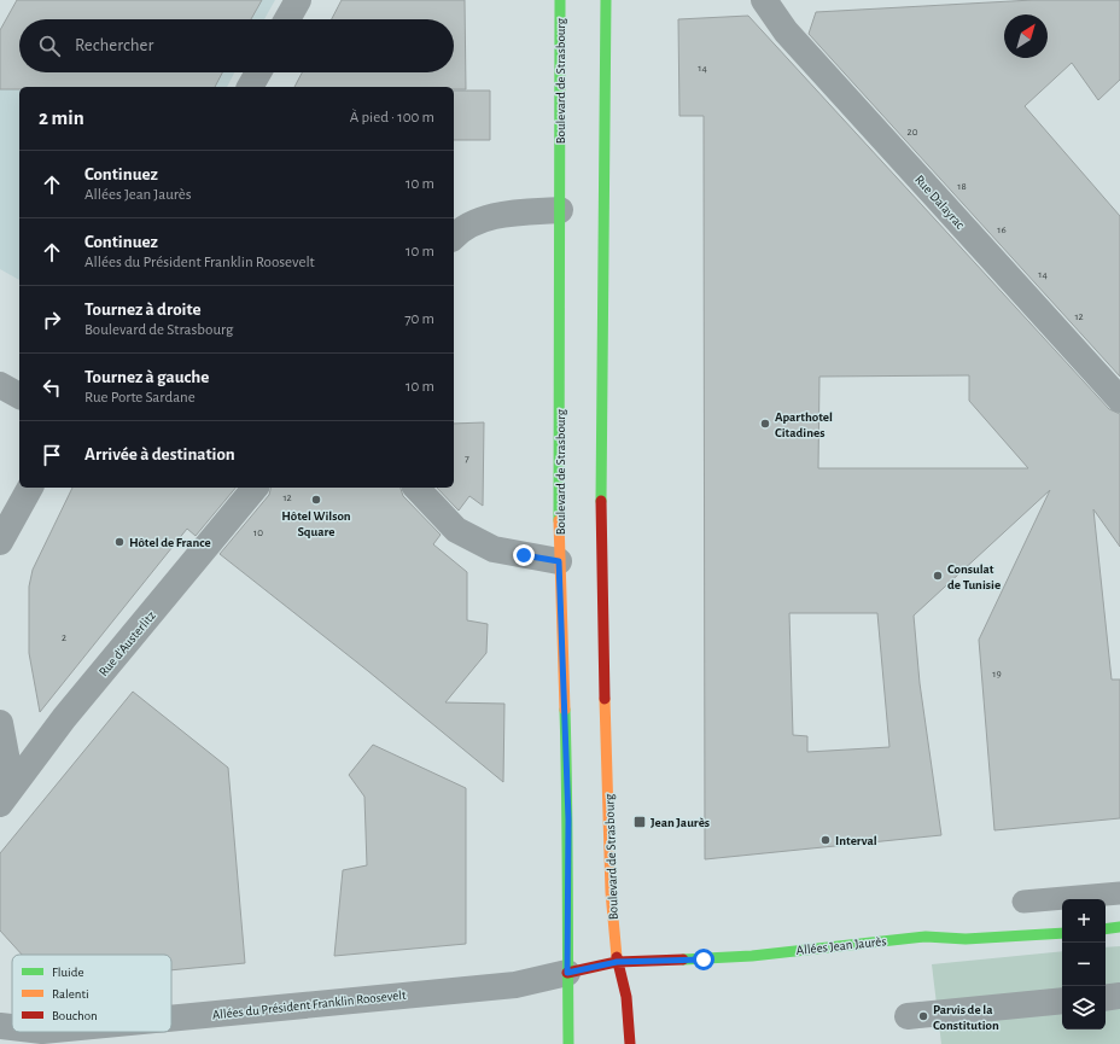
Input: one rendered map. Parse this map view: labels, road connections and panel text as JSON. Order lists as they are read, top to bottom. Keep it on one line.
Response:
{"streets":{"main road":["Boulevard de Strasbourg","Allées Jean Jaurès","Allées du Président Franklin Roosevelt"],"street":["Rue Dalayrac","Rue d'Austerlitz"]},"crossings":[["Boulevard de Strasbourg","Allées Jean Jaurès"],["Boulevard de Strasbourg","Allées du Président Franklin Roosevelt"],["Allées Jean Jaurès","Allées du Président Franklin Roosevelt"]],"places":{"other":["Aparthotel Citadines","Hôtel Wilson Square","Hôtel de France","Consulat de Tunisie","Interval","Parvis de la Constitution"],"transit":["Jean Jaurès"]},"house_numbers":["14","20","18","16","14","12","7","12","10","2","19"],"legend":["Fluide","Ralenti","Bouchon"],"north":"top right","page":{"search":"Rechercher","heading":["2 min","À pied · 100 m"],"list":[["Continuez","Allées Jean Jaurès","10 m"],["Continuez","Allées du Président Franklin Roosevelt","10 m"],["Tournez à droite","Boulevard de Strasbourg","70 m"],["Tournez à gauche","Rue Porte Sardane","10 m"],"Arrivée à destination"],"map_buttons":["+","−"]}}
